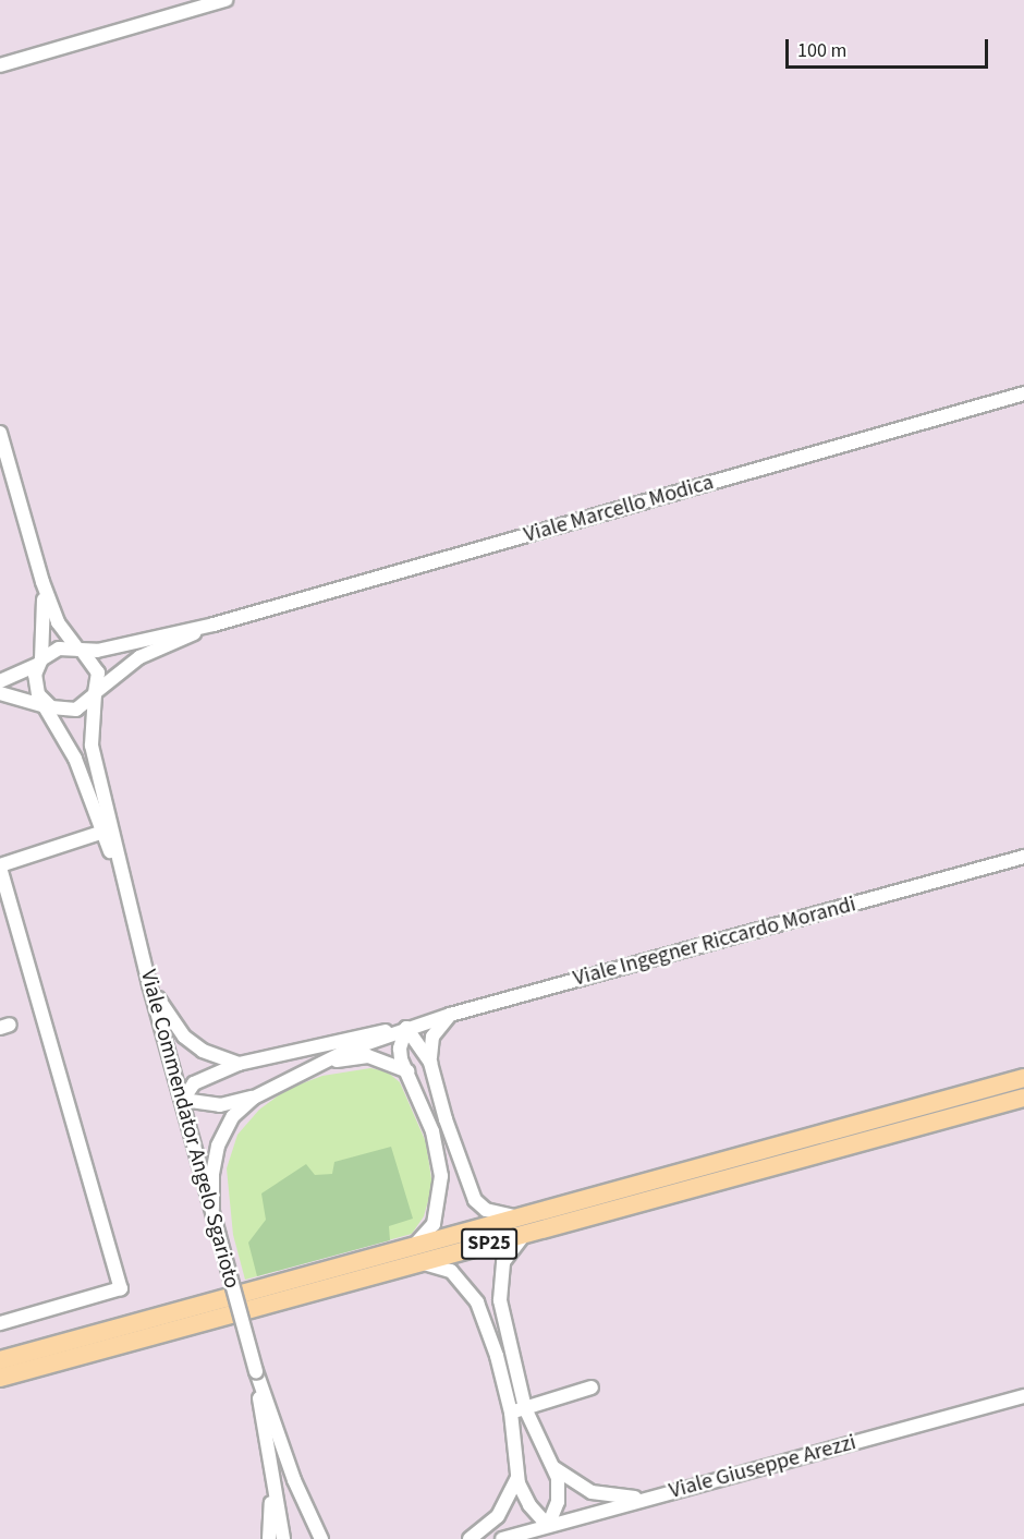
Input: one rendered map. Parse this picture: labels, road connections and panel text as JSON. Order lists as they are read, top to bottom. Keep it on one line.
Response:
{"streets":{"main road":["SP25"],"street":["Viale Marcello Modica","Viale Ingegner Riccardo Morandi","Viale Commendator Angelo Sgarioto","Viale Giuseppe Arezzi"]},"scale_bar":"100 m"}
